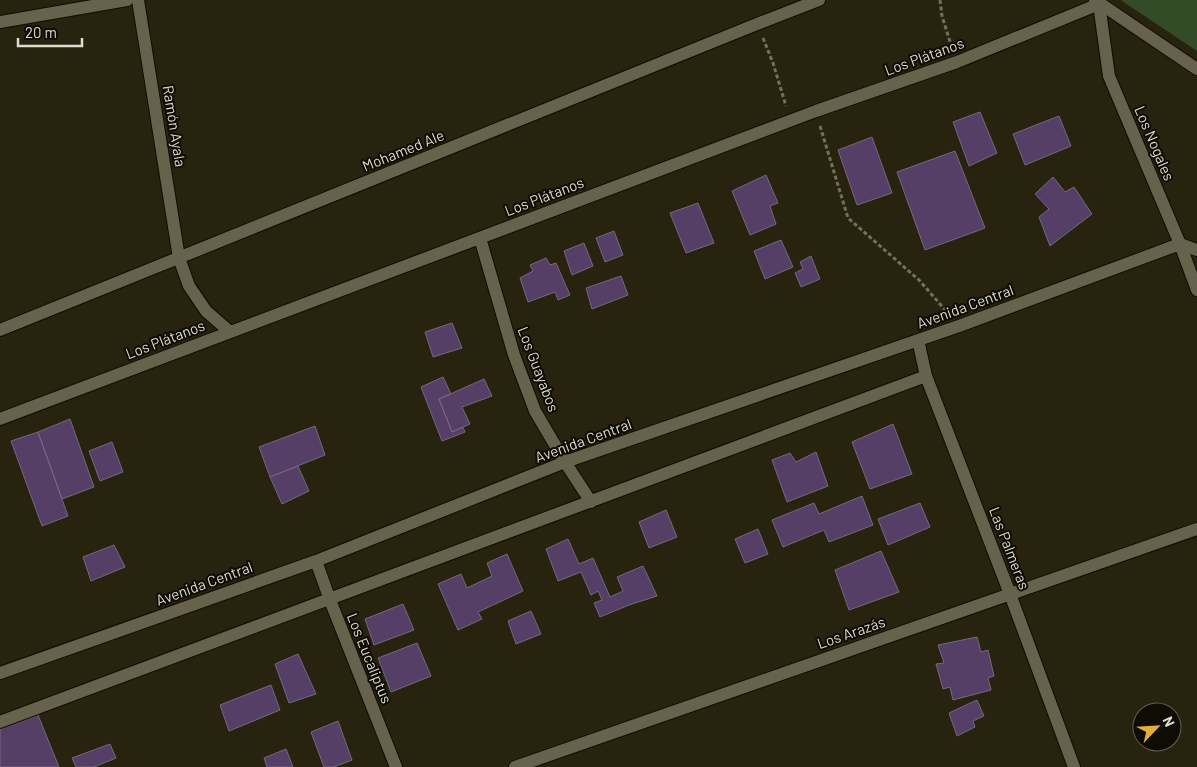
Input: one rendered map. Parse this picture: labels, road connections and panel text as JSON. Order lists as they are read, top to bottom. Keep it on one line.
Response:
{"streets":{"street":["Los Plátanos","Ramón Ayala","Los Nogales","Mohamed Ale","Avenida Central","Los Guayabos","Las Palmeras","Los Arazás","Los Eucaliptus"]},"crossings":[["Los Plátanos","Ramón Ayala"],["Los Plátanos","Los Nogales"],["Los Plátanos","Los Guayabos"],["Ramón Ayala","Mohamed Ale"],["Los Nogales","Avenida Central"],["Avenida Central","Los Guayabos"],["Avenida Central","Las Palmeras"],["Avenida Central","Los Eucaliptus"],["Las Palmeras","Los Arazás"]],"scale_bar":"20 m","north":"top right"}
